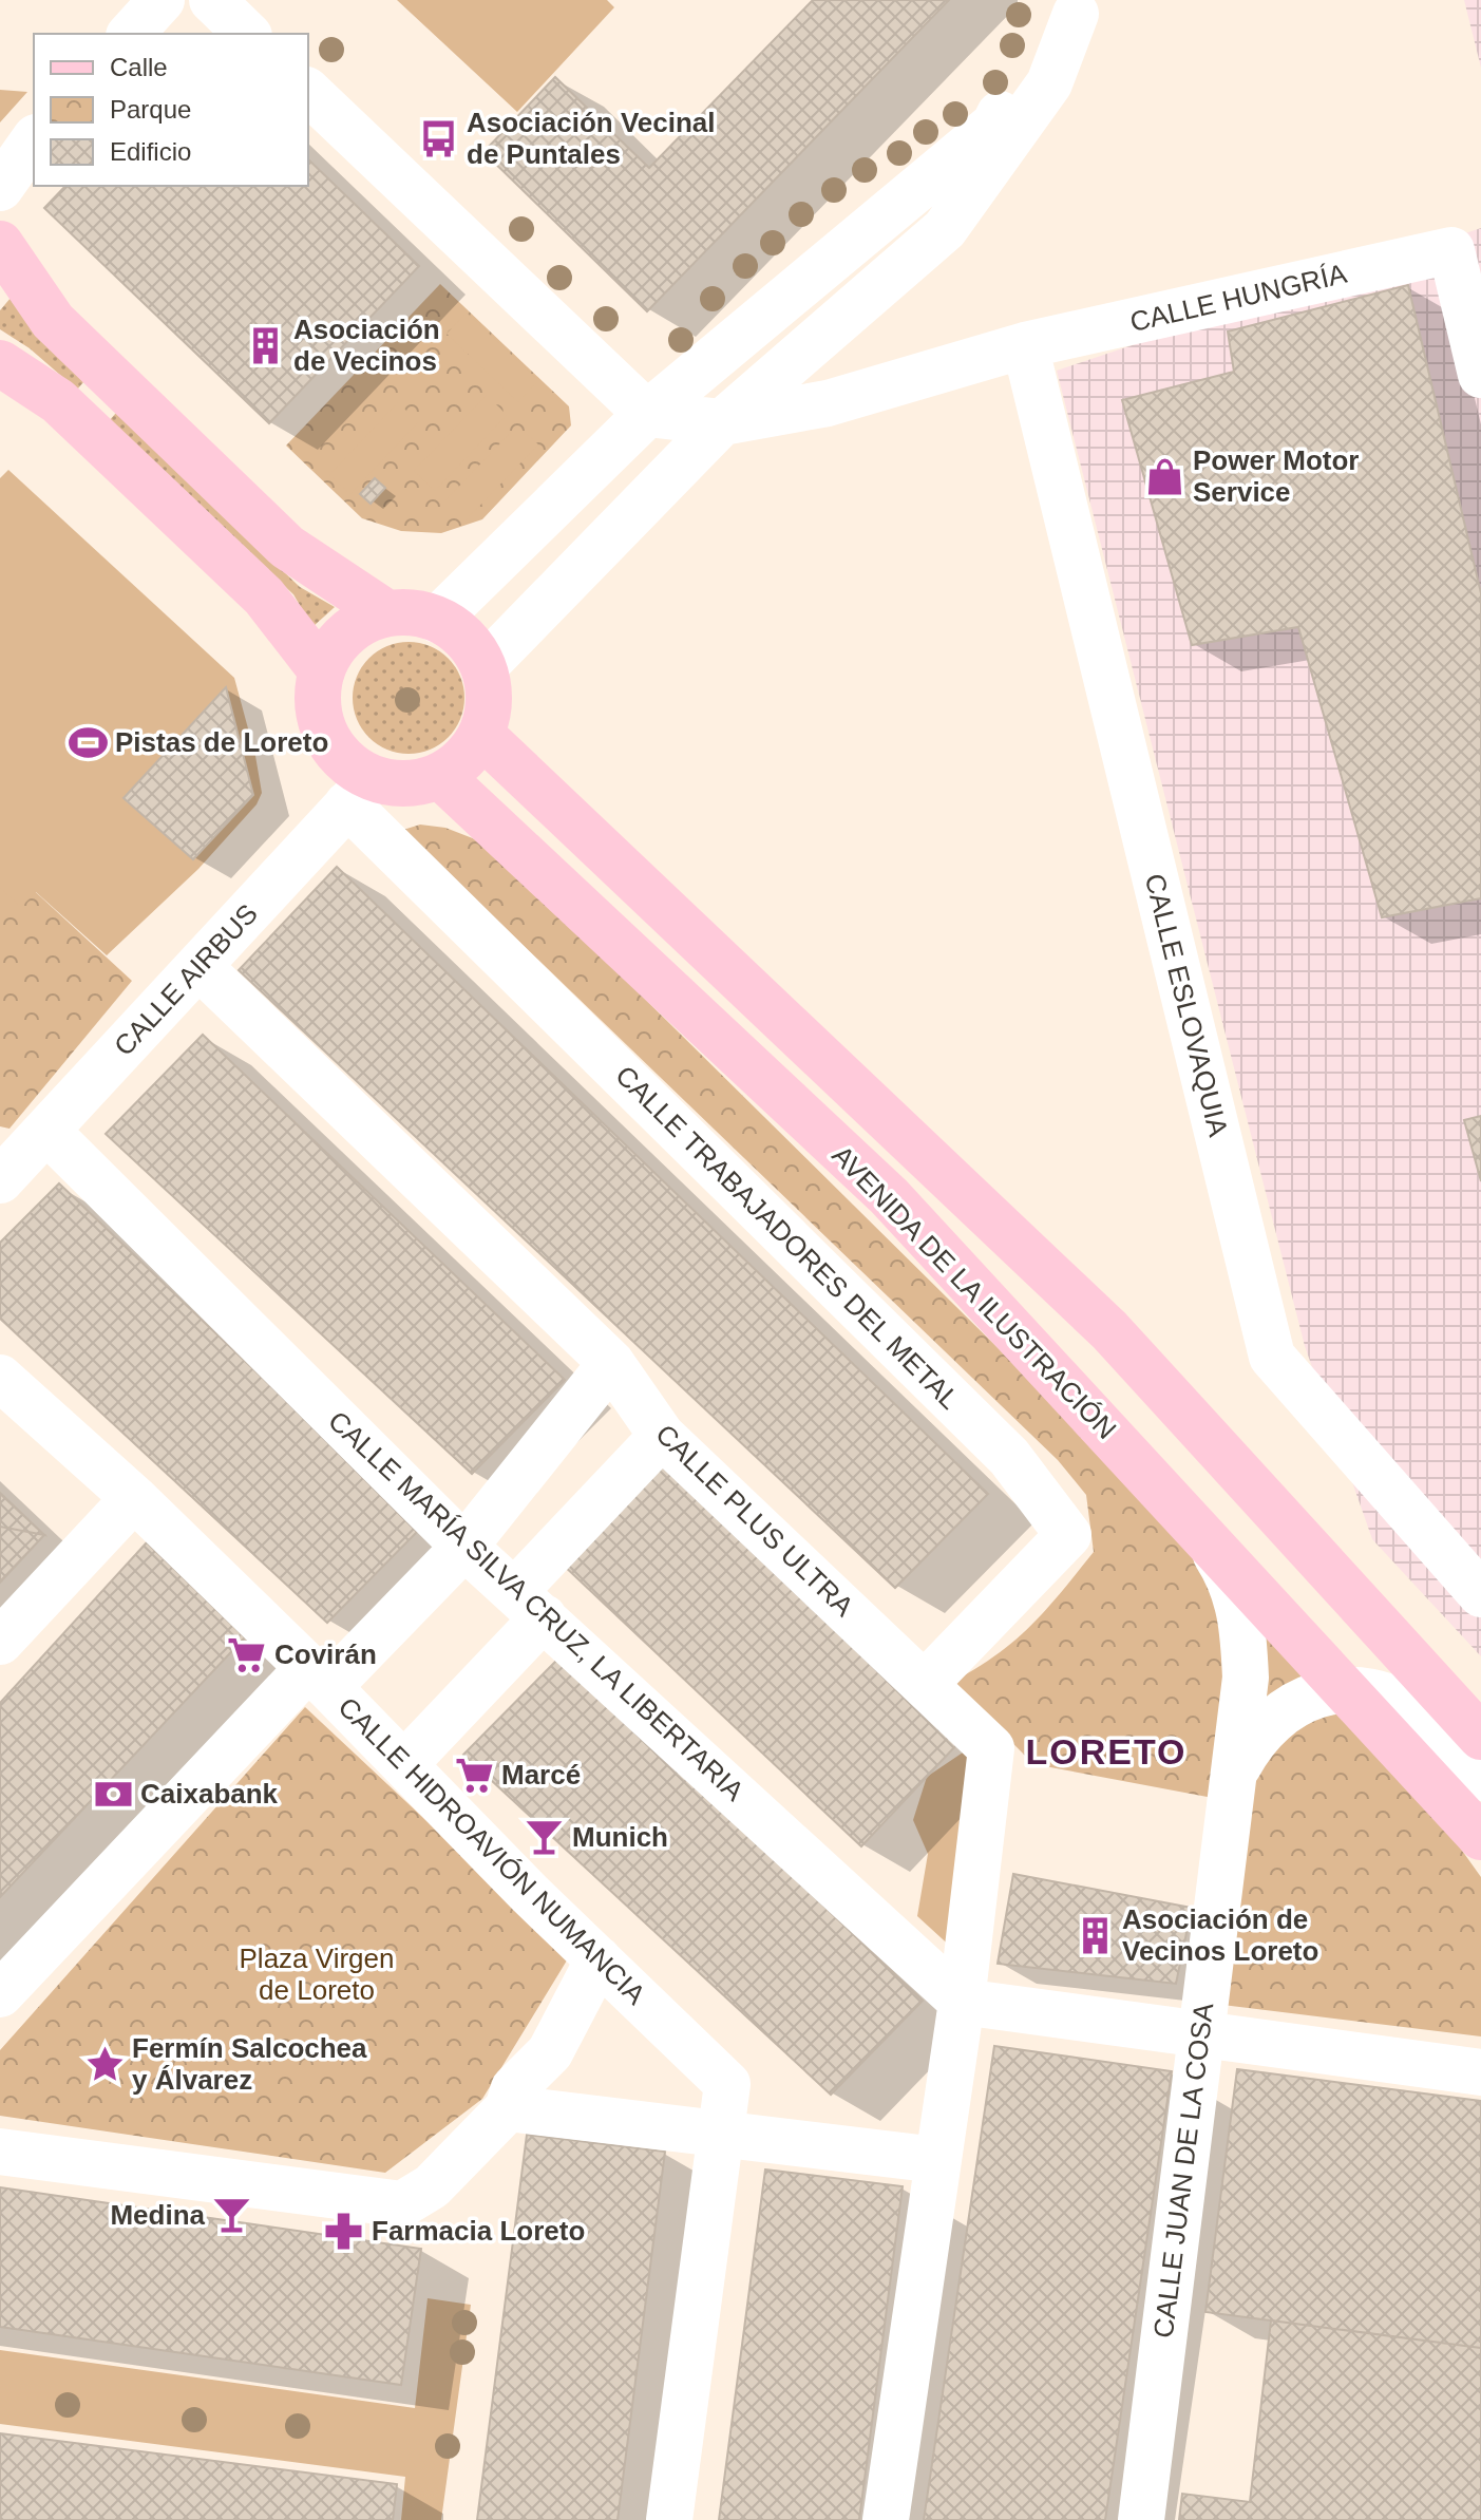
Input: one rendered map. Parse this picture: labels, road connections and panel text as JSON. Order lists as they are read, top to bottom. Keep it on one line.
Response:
{"streets":{"main road":["AVENIDA DE LA ILUSTRACIÓN"],"street":["CALLE HUNGRÍA","CALLE AIRBUS","CALLE ESLOVAQUIA","CALLE TRABAJADORES DEL METAL","CALLE PLUS ULTRA","CALLE MARÍA SILVA CRUZ, LA LIBERTARIA","CALLE HIDROAVIÓN NUMANCIA","CALLE JUAN DE LA COSA"]},"crossings":[["CALLE HUNGRÍA","CALLE ESLOVAQUIA"],["CALLE AIRBUS","CALLE TRABAJADORES DEL METAL"],["CALLE AIRBUS","AVENIDA DE LA ILUSTRACIÓN"],["CALLE AIRBUS","CALLE PLUS ULTRA"],["CALLE AIRBUS","CALLE MARÍA SILVA CRUZ, LA LIBERTARIA"],["CALLE TRABAJADORES DEL METAL","AVENIDA DE LA ILUSTRACIÓN"],["CALLE TRABAJADORES DEL METAL","CALLE PLUS ULTRA"],["AVENIDA DE LA ILUSTRACIÓN","CALLE JUAN DE LA COSA"],["CALLE PLUS ULTRA","CALLE MARÍA SILVA CRUZ, LA LIBERTARIA"]],"districts":["LORETO"],"parks":["Plaza Virgen de Loreto"],"places":{"bus stop":["Asociación Vecinal de Puntales"],"building":["Asociación de Vecinos","Asociación de Vecinos Loreto"],"shop":["Power Motor Service"],"sports":["Pistas de Loreto"],"supermarket":["Covirán","Marcé"],"bank":["Caixabank"],"bar":["Munich","Medina"],"place":["Fermín Salcochea y Álvarez"],"pharmacy":["Farmacia Loreto"]},"legend":["Calle","Parque","Edificio"]}
